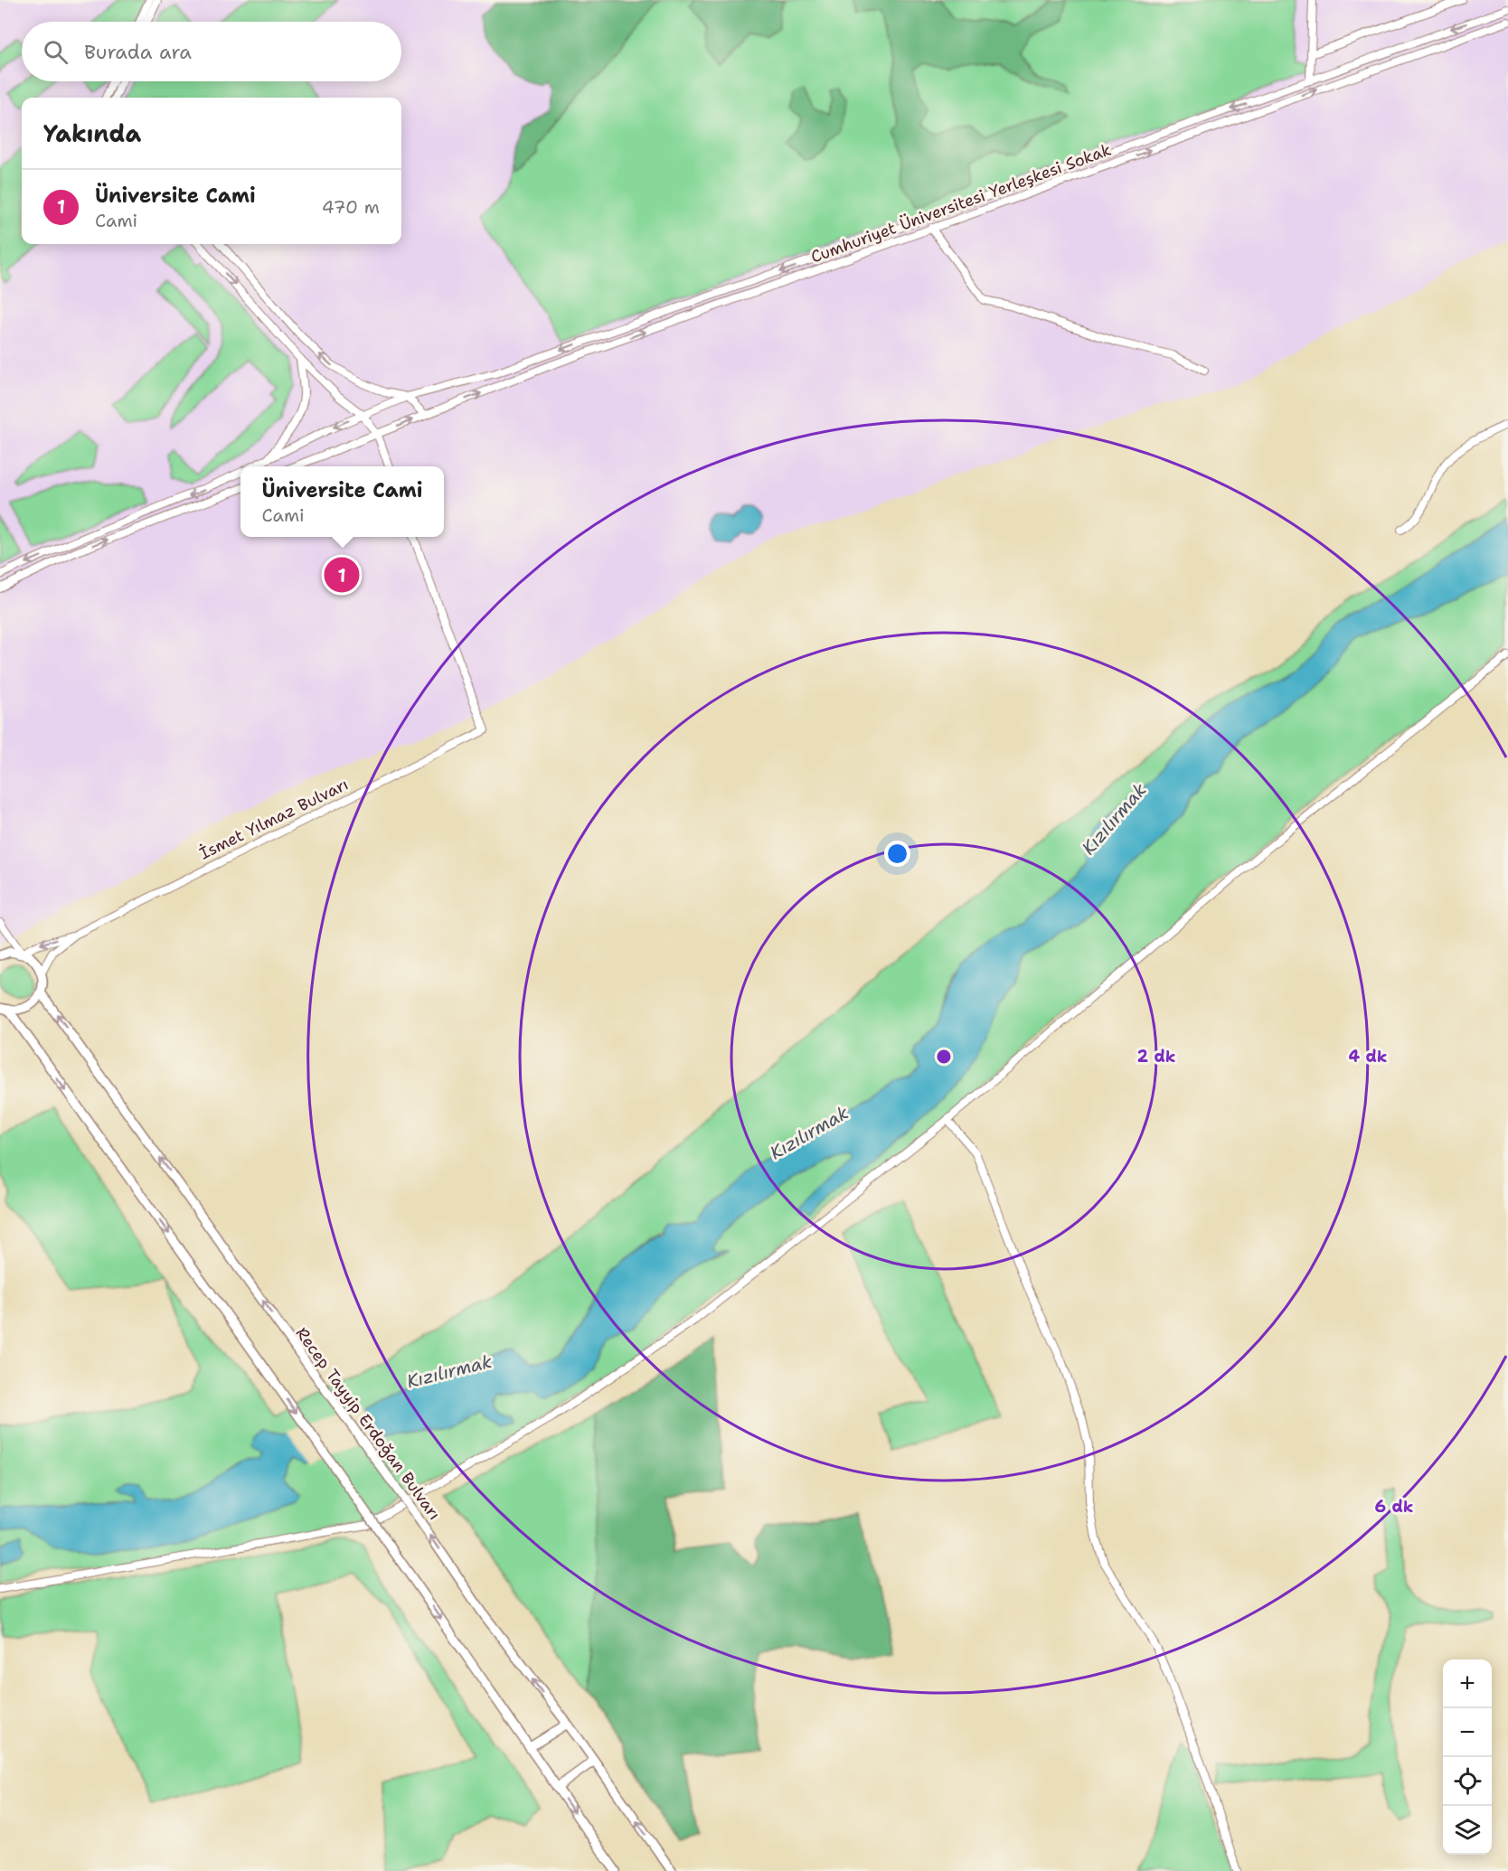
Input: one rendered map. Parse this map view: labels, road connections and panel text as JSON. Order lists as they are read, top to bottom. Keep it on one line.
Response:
{"streets":{"street":["Cumhuriyet Üniversitesi Yerleşkesi Sokak","İsmet Yılmaz Bulvarı","Recep Tayyip Erdoğan Bulvarı"]},"crossings":[["İsmet Yılmaz Bulvarı","Recep Tayyip Erdoğan Bulvarı"]],"water":["Kızılırmak"],"page":{"search":"Burada ara","heading":"Yakında","list":[{"mark":"1","name":"Üniversite Cami","note":"Cami","value":"470 m"}],"popup":["Üniversite Cami","Cami"],"pins":"1","map_buttons":["+","−"]},"rings":["2 dk","4 dk","6 dk"]}
